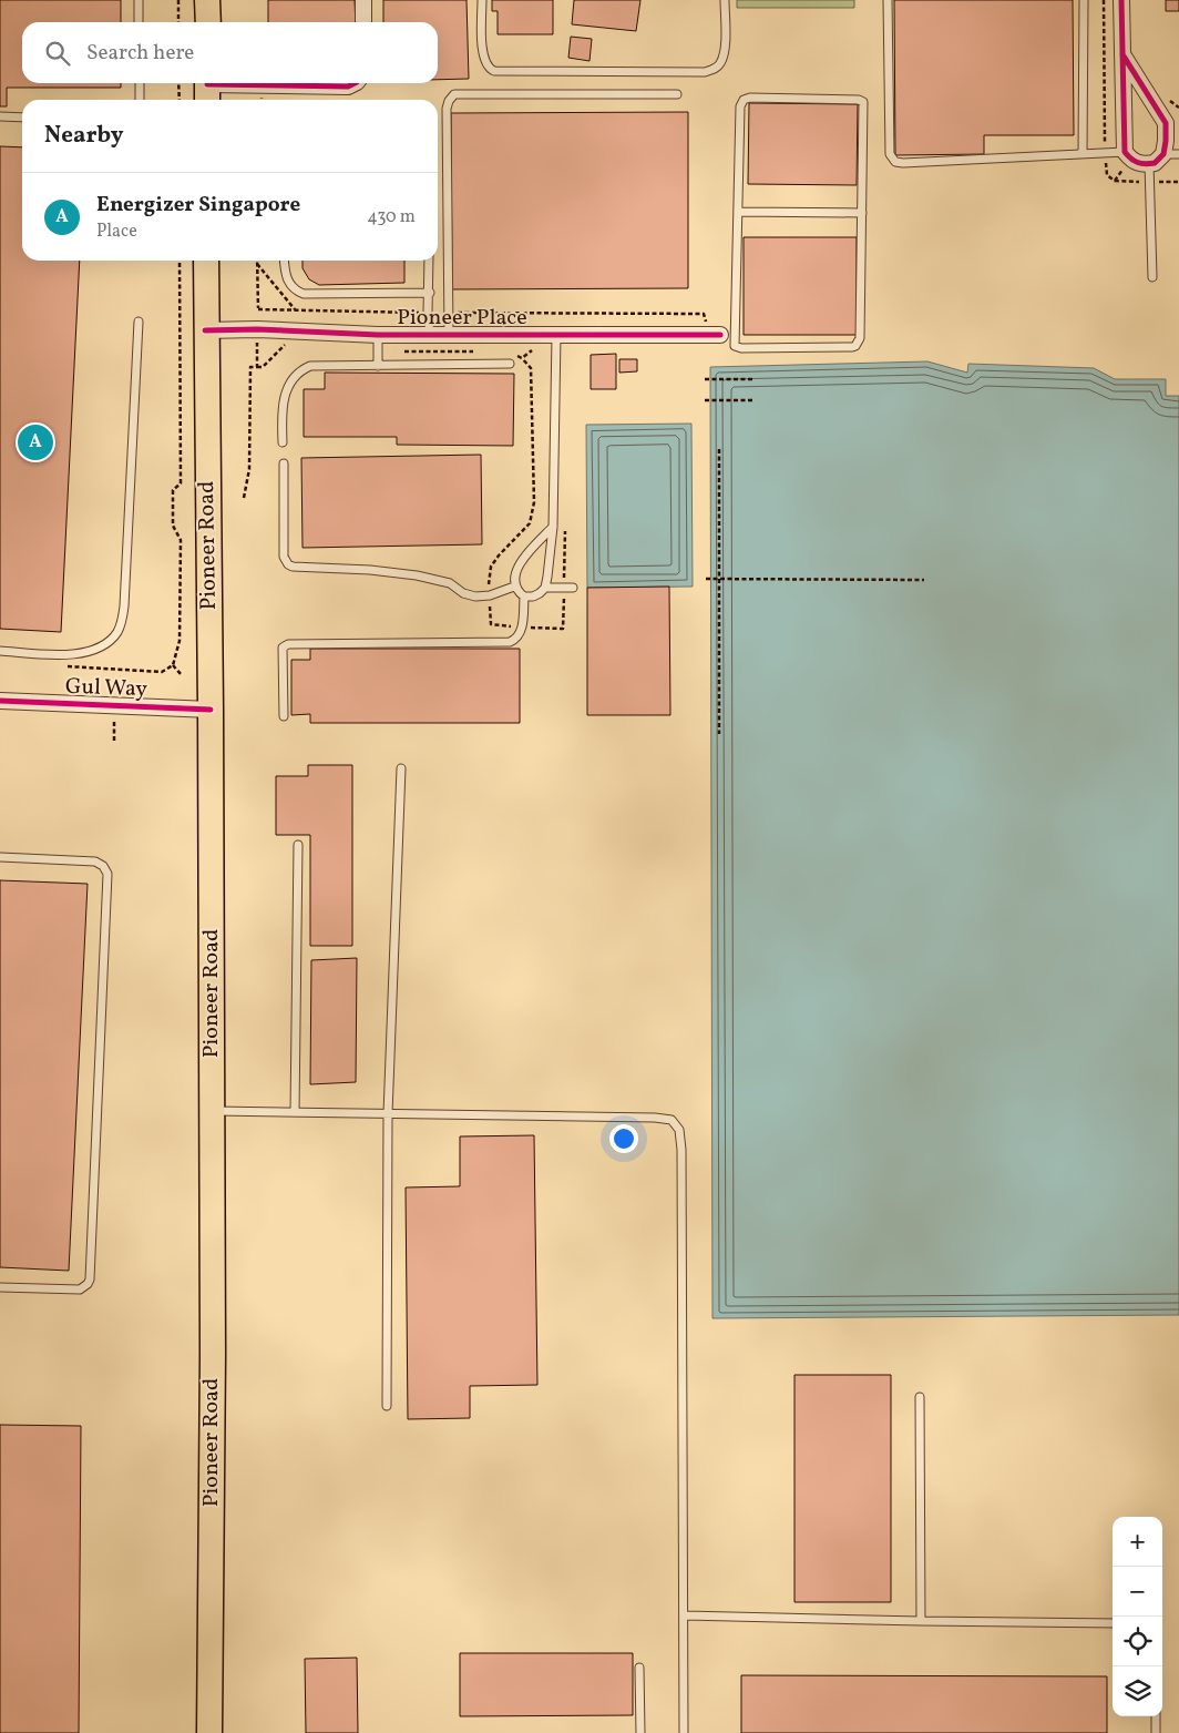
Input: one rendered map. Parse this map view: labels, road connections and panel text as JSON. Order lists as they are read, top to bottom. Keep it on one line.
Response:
{"streets":{"main road":["Pioneer Road"],"street":["Pioneer Place","Gul Way"]},"crossings":[["Pioneer Place","Pioneer Road"],["Pioneer Road","Gul Way"]],"page":{"search":"Search here","heading":"Nearby","list":[{"mark":"A","name":"Energizer Singapore","note":"Place","value":"430 m"}],"pins":"A","map_buttons":["+","−"]}}
